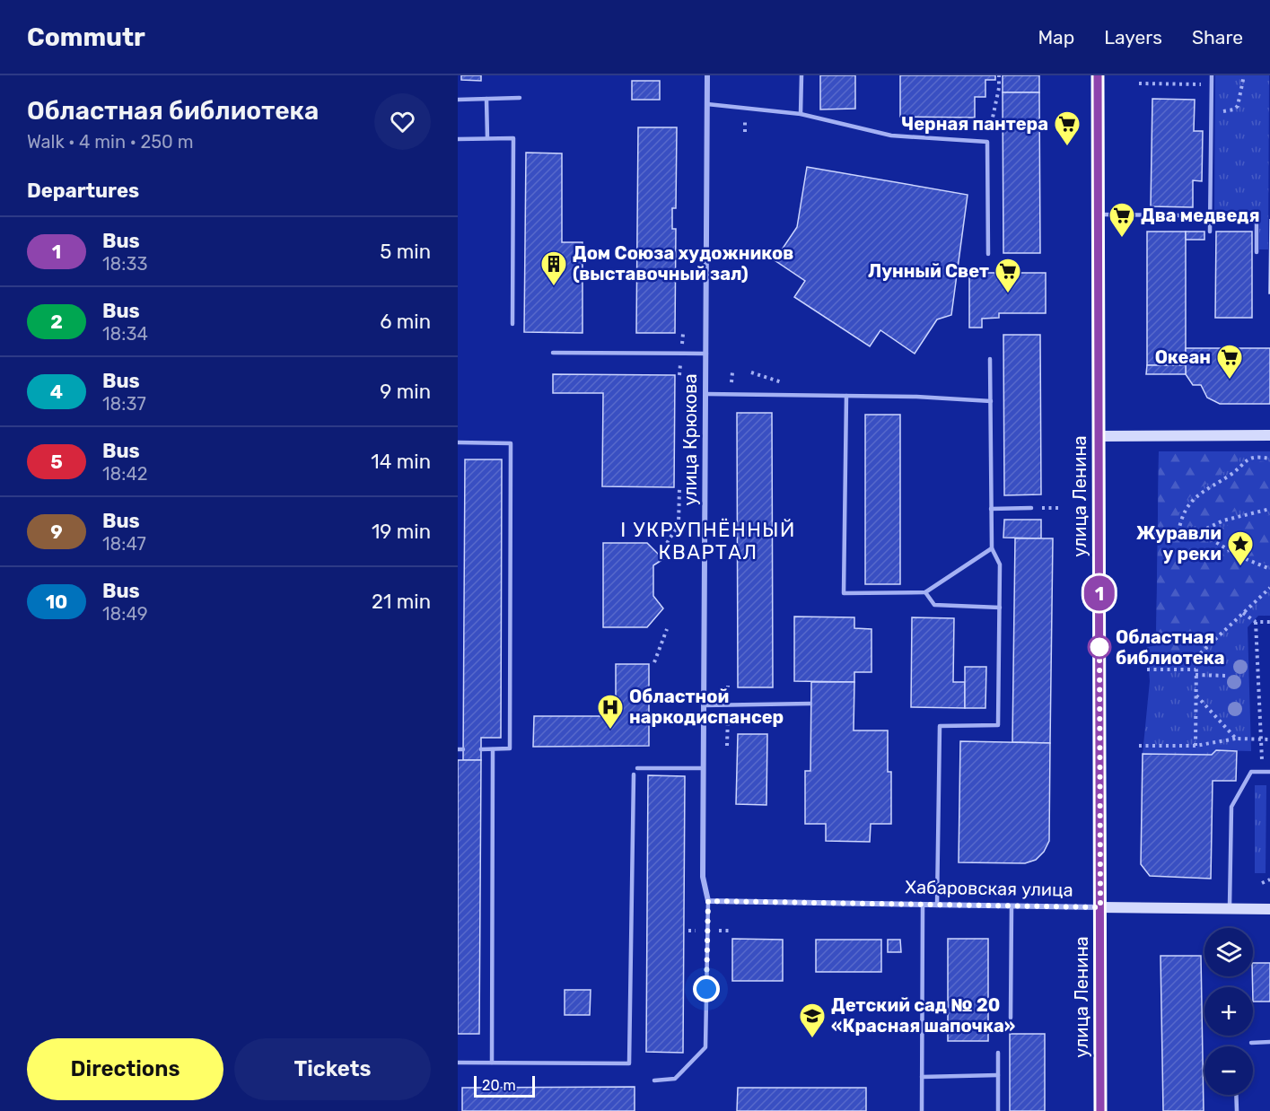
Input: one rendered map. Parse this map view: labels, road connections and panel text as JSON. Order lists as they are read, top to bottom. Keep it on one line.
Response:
{"streets":{"main road":["улица Ленина"],"street":["улица Крюкова","Хабаровская улица"]},"crossings":[["улица Крюкова","Хабаровская улица"],["улица Ленина","Хабаровская улица"]],"districts":["I УКРУПНЁННЫЙ КВАРТАЛ"],"places":{"supermarket":["Черная пантера","Два медведя","Лунный Свет","Океан"],"building":["Дом Союза художников (выставочный зал)"],"place":["Журавли у реки"],"other":["Областная библиотека"],"hospital":["Областной наркодиспансер"],"school or university":["Детский сад № 20 «Красная шапочка»"]},"lines":["bus line 1"],"scale_bar":"20 m","page":{"header":"Commutr","nav":["Map","Layers","Share"],"heading":[["Областная библиотека","Walk · 4 min · 250 m"],"Departures"],"on_map":"1","list":[{"mark":"1","name":"Bus","note":"18:33","value":"5 min"},{"mark":"2","name":"Bus","note":"18:34","value":"6 min"},{"mark":"4","name":"Bus","note":"18:37","value":"9 min"},{"mark":"5","name":"Bus","note":"18:42","value":"14 min"},{"mark":"9","name":"Bus","note":"18:47","value":"19 min"},{"mark":"10","name":"Bus","note":"18:49","value":"21 min"}],"map_buttons":["+","−"],"buttons":["Directions","Tickets"],"scale":"20 m"}}
